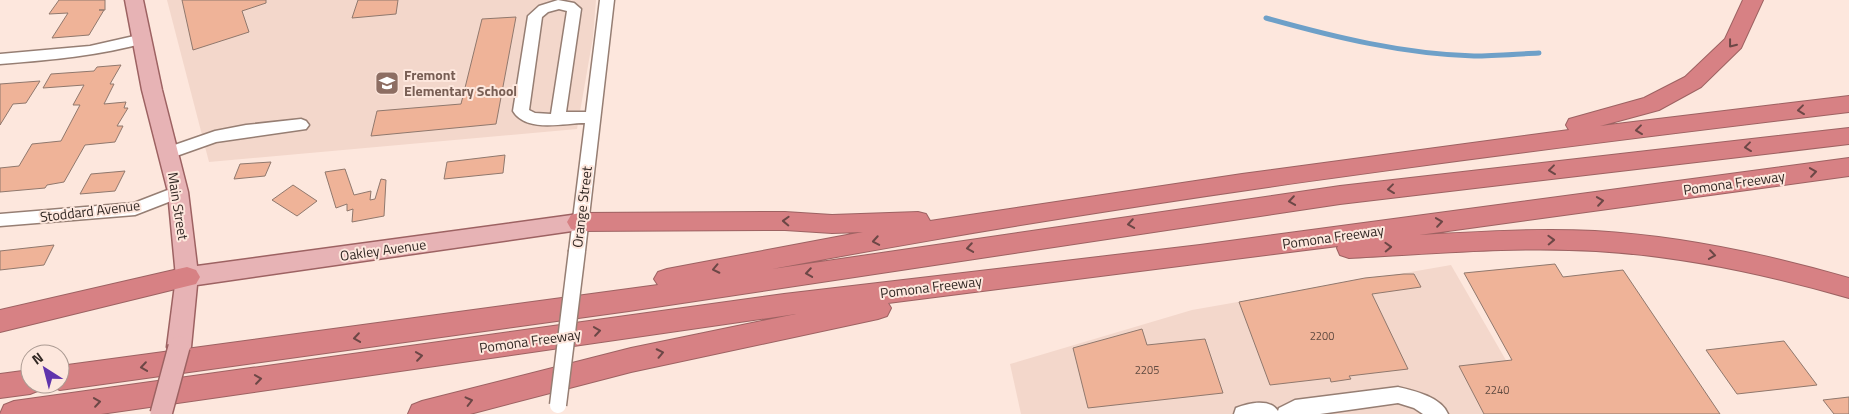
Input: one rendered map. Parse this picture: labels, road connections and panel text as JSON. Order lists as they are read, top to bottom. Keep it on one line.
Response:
{"streets":{"highway":["Pomona Freeway"],"main road":["Main Street","Oakley Avenue"],"street":["Orange Street","Stoddard Avenue"]},"crossings":[["Main Street","Stoddard Avenue"],["Main Street","Oakley Avenue"],["Orange Street","Oakley Avenue"]],"places":{"school or university":["Fremont Elementary School"]},"house_numbers":["2200","2205","2240"],"north":"top left"}
